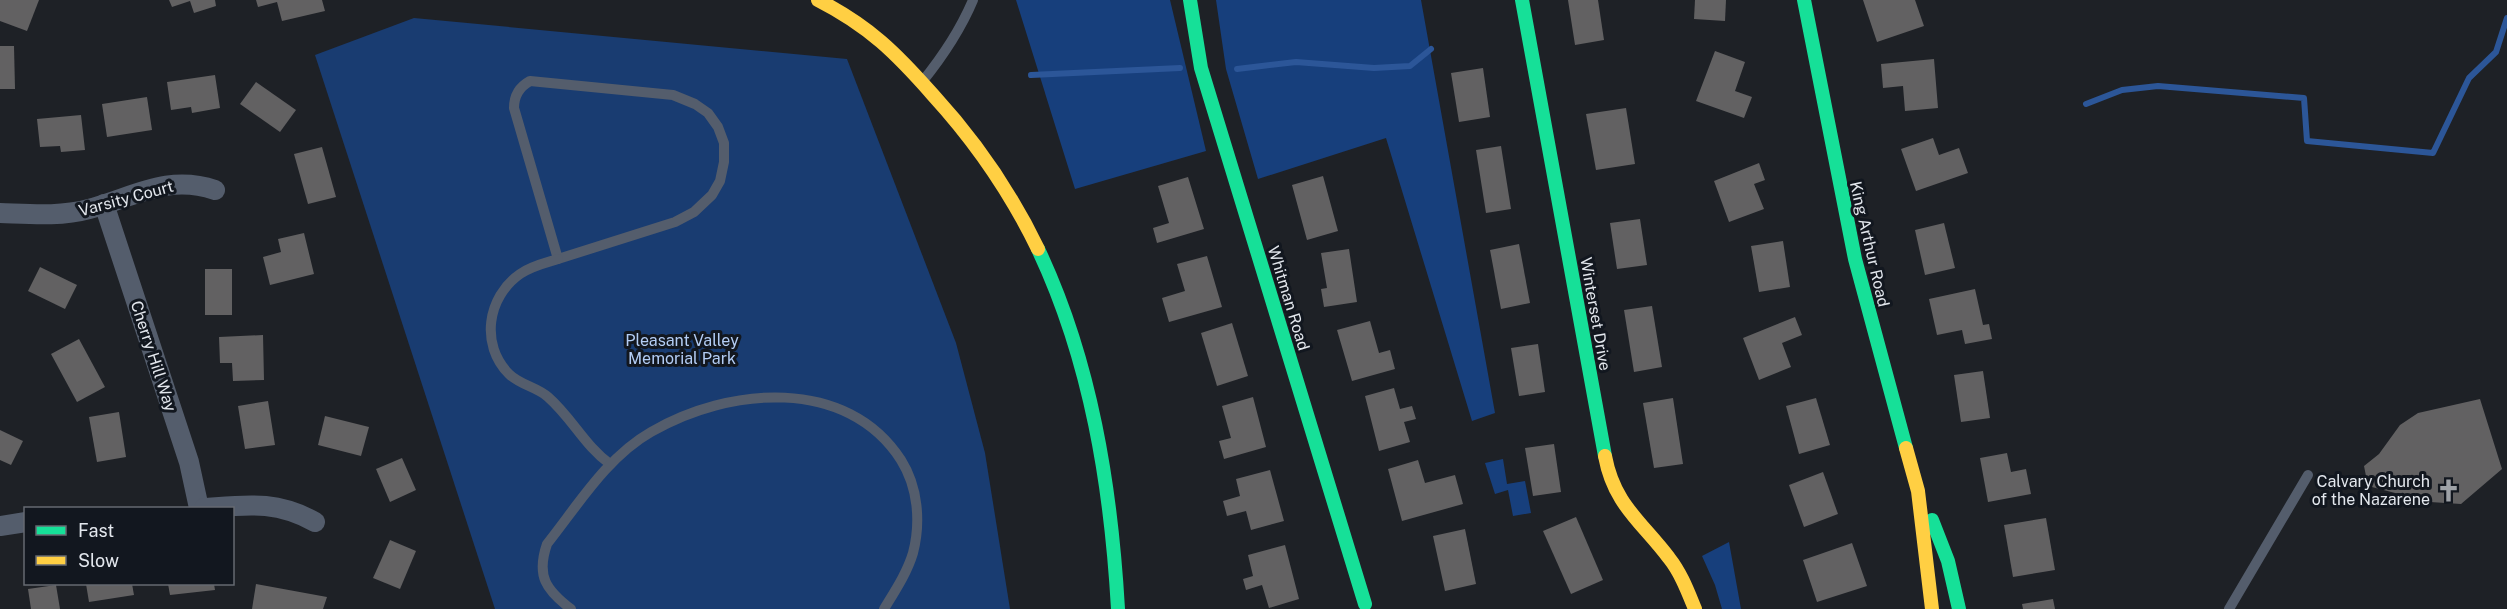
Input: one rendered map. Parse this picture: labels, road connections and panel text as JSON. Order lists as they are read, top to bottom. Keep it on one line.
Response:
{"streets":{"street":["Varsity Court","King Arthur Road","Whitman Road","Winterset Drive","Cherry Hill Way"]},"crossings":[["Varsity Court","Cherry Hill Way"]],"parks":["Pleasant Valley Memorial Park"],"places":{"church":["Calvary Church of the Nazarene"]},"legend":["Fast","Slow"]}
